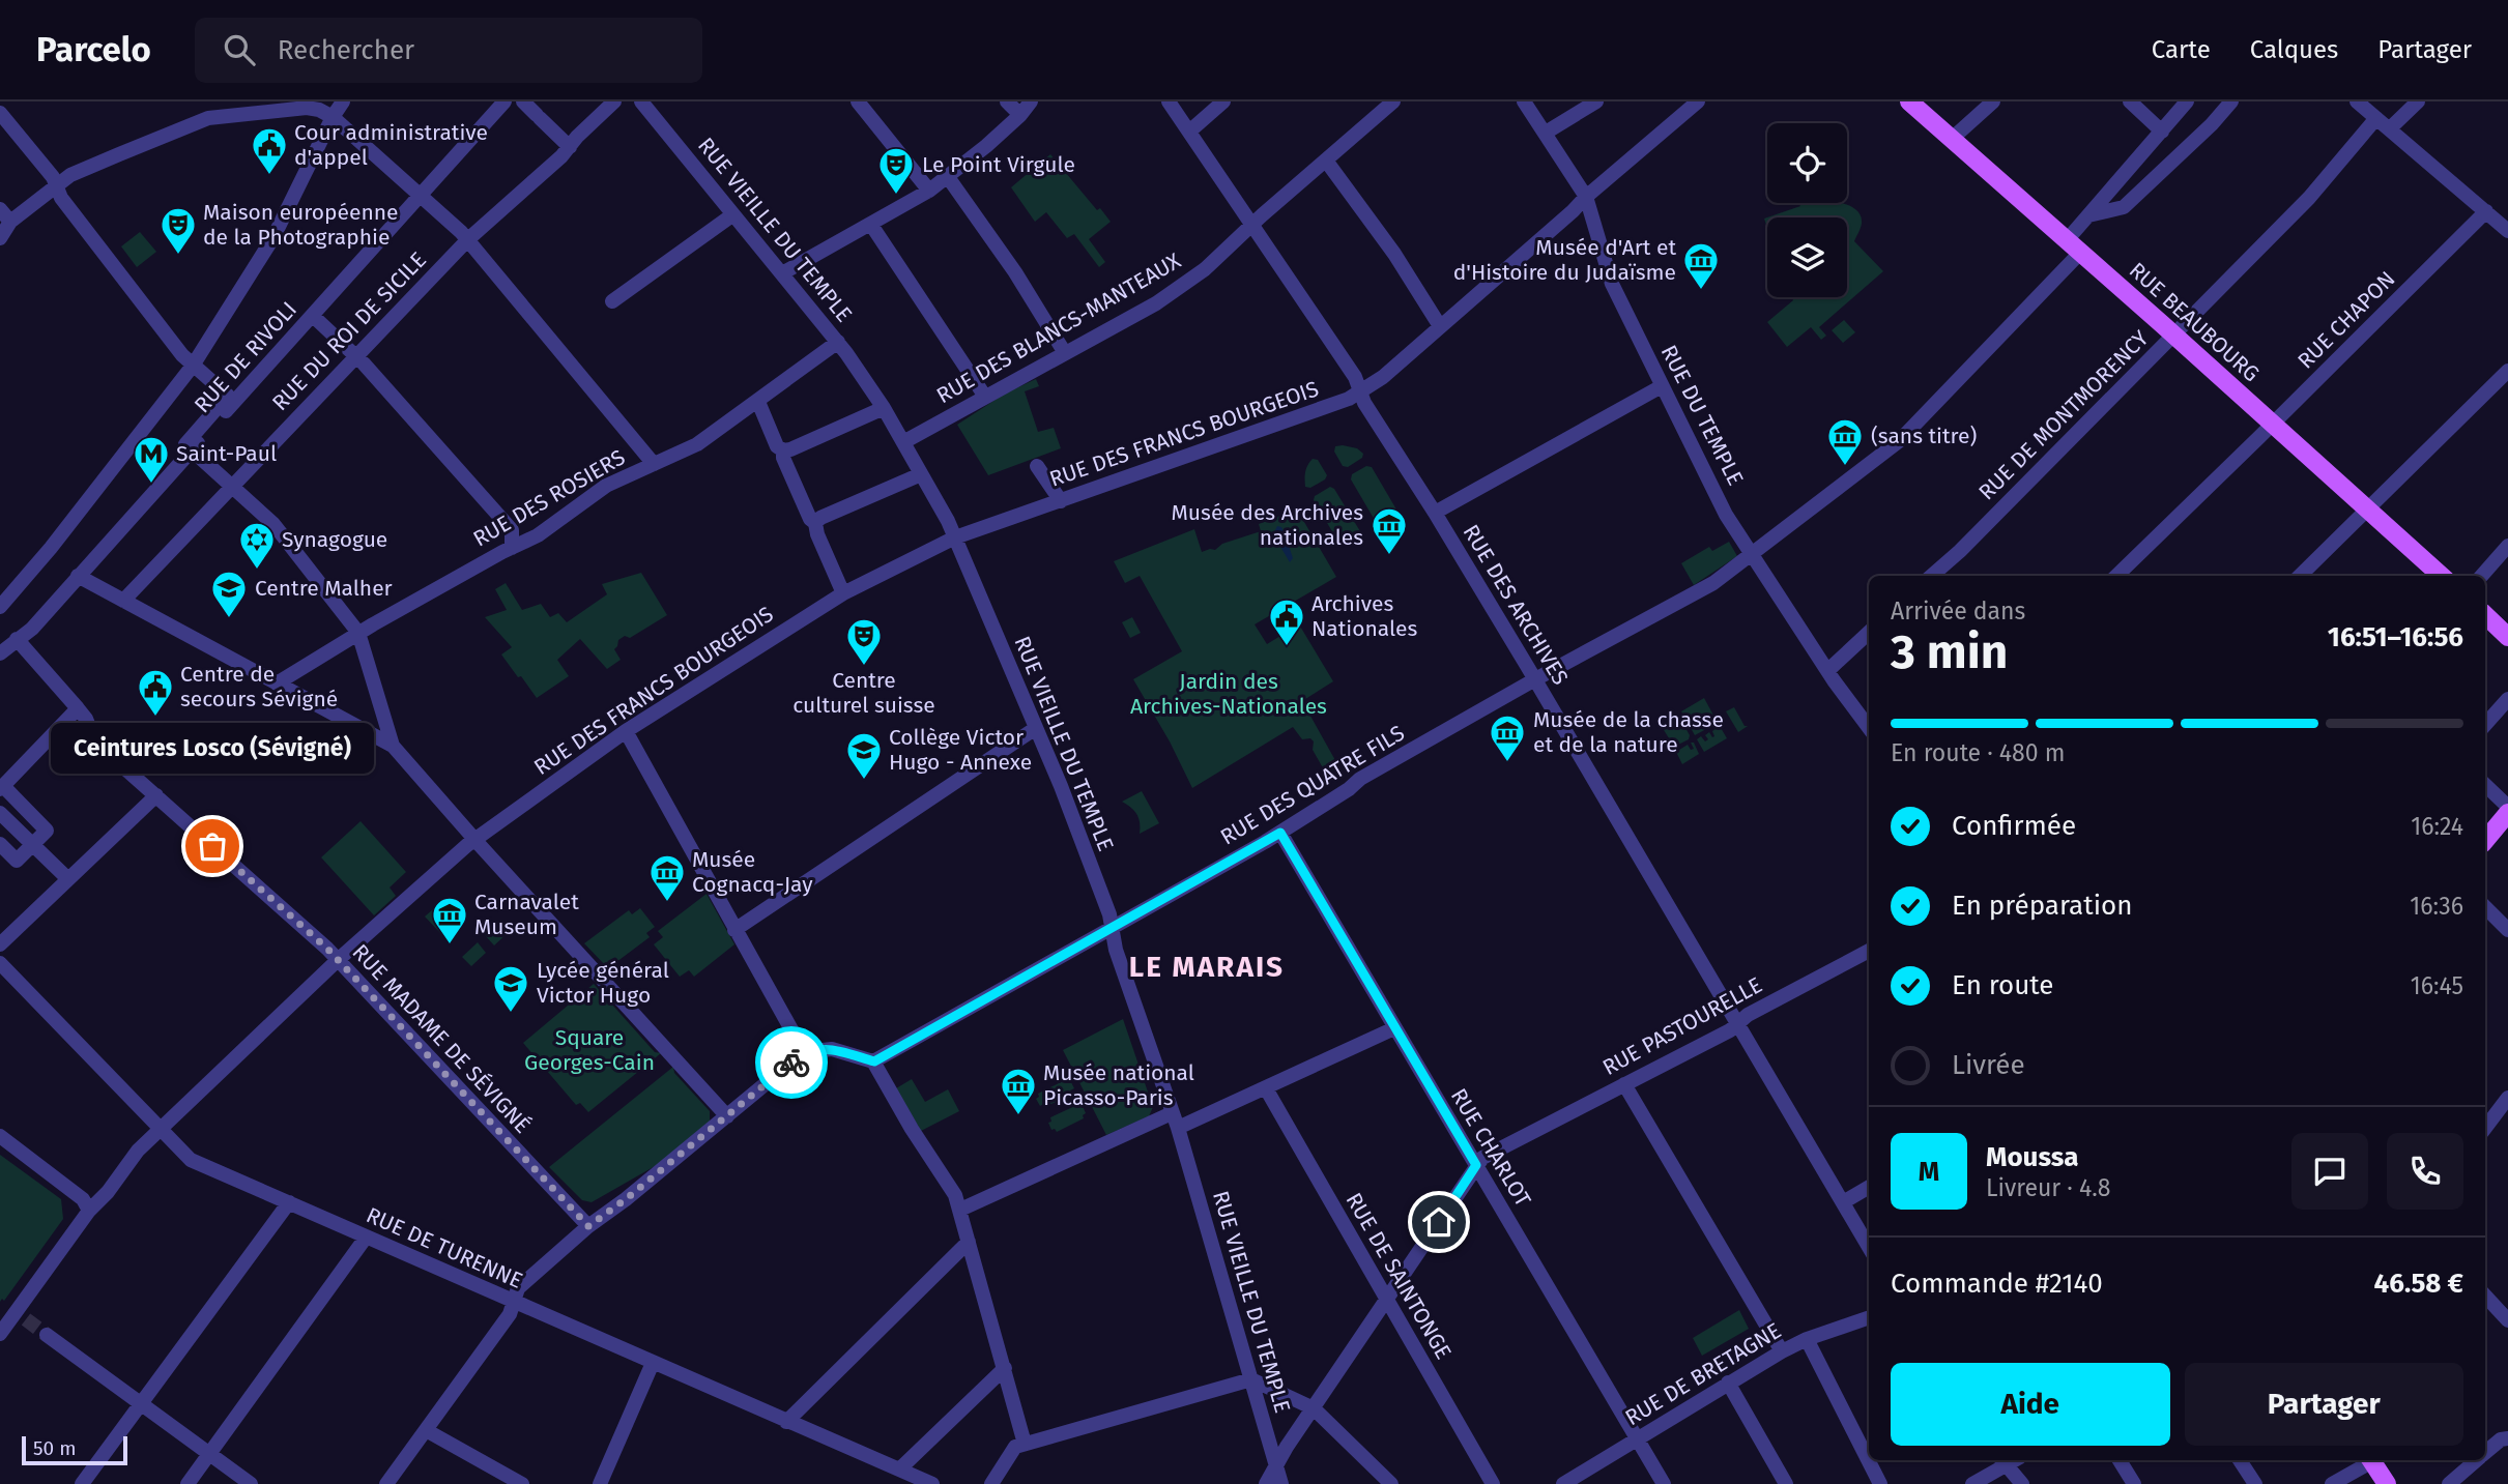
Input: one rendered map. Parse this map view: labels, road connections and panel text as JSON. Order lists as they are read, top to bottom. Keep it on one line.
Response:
{"streets":{"main road":["RUE BEAUBOURG"],"street":["RUE VIEILLE DU TEMPLE","RUE CHAPON","RUE DES BLANCS-MANTEAUX","RUE DU ROI DE SICILE","RUE DE RIVOLI","RUE DU TEMPLE","RUE DE MONTMORENCY","RUE DES FRANCS BOURGEOIS","RUE DES ROSIERS","RUE DES ARCHIVES","RUE DES QUATRE FILS","RUE PASTOURELLE","RUE MADAME DE SÉVIGNÉ","RUE CHARLOT","RUE DE TURENNE","RUE DE SAINTONGE","RUE DE BRETAGNE"]},"crossings":[["RUE VIEILLE DU TEMPLE","RUE DES BLANCS-MANTEAUX"],["RUE VIEILLE DU TEMPLE","RUE DES FRANCS BOURGEOIS"],["RUE VIEILLE DU TEMPLE","RUE DES ROSIERS"],["RUE VIEILLE DU TEMPLE","RUE DES QUATRE FILS"],["RUE CHAPON","RUE BEAUBOURG"],["RUE BEAUBOURG","RUE DE MONTMORENCY"],["RUE BEAUBOURG","RUE DES QUATRE FILS"],["RUE DES BLANCS-MANTEAUX","RUE DES ARCHIVES"],["RUE DE RIVOLI","RUE MADAME DE SÉVIGNÉ"],["RUE DU TEMPLE","RUE DES FRANCS BOURGEOIS"],["RUE DU TEMPLE","RUE DES QUATRE FILS"],["RUE DES FRANCS BOURGEOIS","RUE DES ARCHIVES"],["RUE DES FRANCS BOURGEOIS","RUE MADAME DE SÉVIGNÉ"],["RUE DES FRANCS BOURGEOIS","RUE DE TURENNE"],["RUE DES ARCHIVES","RUE DES QUATRE FILS"],["RUE DES ARCHIVES","RUE PASTOURELLE"],["RUE DES QUATRE FILS","RUE CHARLOT"],["RUE PASTOURELLE","RUE CHARLOT"],["RUE CHARLOT","RUE DE BRETAGNE"]],"districts":["LE MARAIS"],"parks":["Jardin des Archives-Nationales","Square Georges-Cain"],"places":{"public building":["Cour administrative d'appel","Archives Nationales","Centre de secours Sévigné"],"theatre":["Le Point Virgule","Maison européenne de la Photographie","Centre culturel suisse"],"museum":["Musée d'Art et d'Histoire du Judaïsme","(sans titre)","Musée des Archives nationales","Musée de la chasse et de la nature","Musée Cognacq-Jay","Carnavalet Museum","Musée national Picasso-Paris"],"metro station":["Saint-Paul"],"synagogue":["Synagogue"],"school or university":["Centre Malher","Collège Victor Hugo - Annexe","Lycée général Victor Hugo"],"other":["Ceintures Losco (Sévigné)"]},"scale_bar":"50 m","page":{"header":"Parcelo","search":"Rechercher","nav":["Carte","Calques","Partager"],"heading":["3 min","Arrivée dans","16:51–16:56"],"panel":["Moussa","Livreur · 4.8","Commande #2140","46.58 €"],"bar":"En route · 480 m","bubble":"Ceintures Losco (Sévigné)","list":[["Confirmée","16:24"],["En préparation","16:36"],["En route","16:45"],"Livrée"],"round":"M","buttons":["Aide","Partager"],"scale":"50 m"}}
